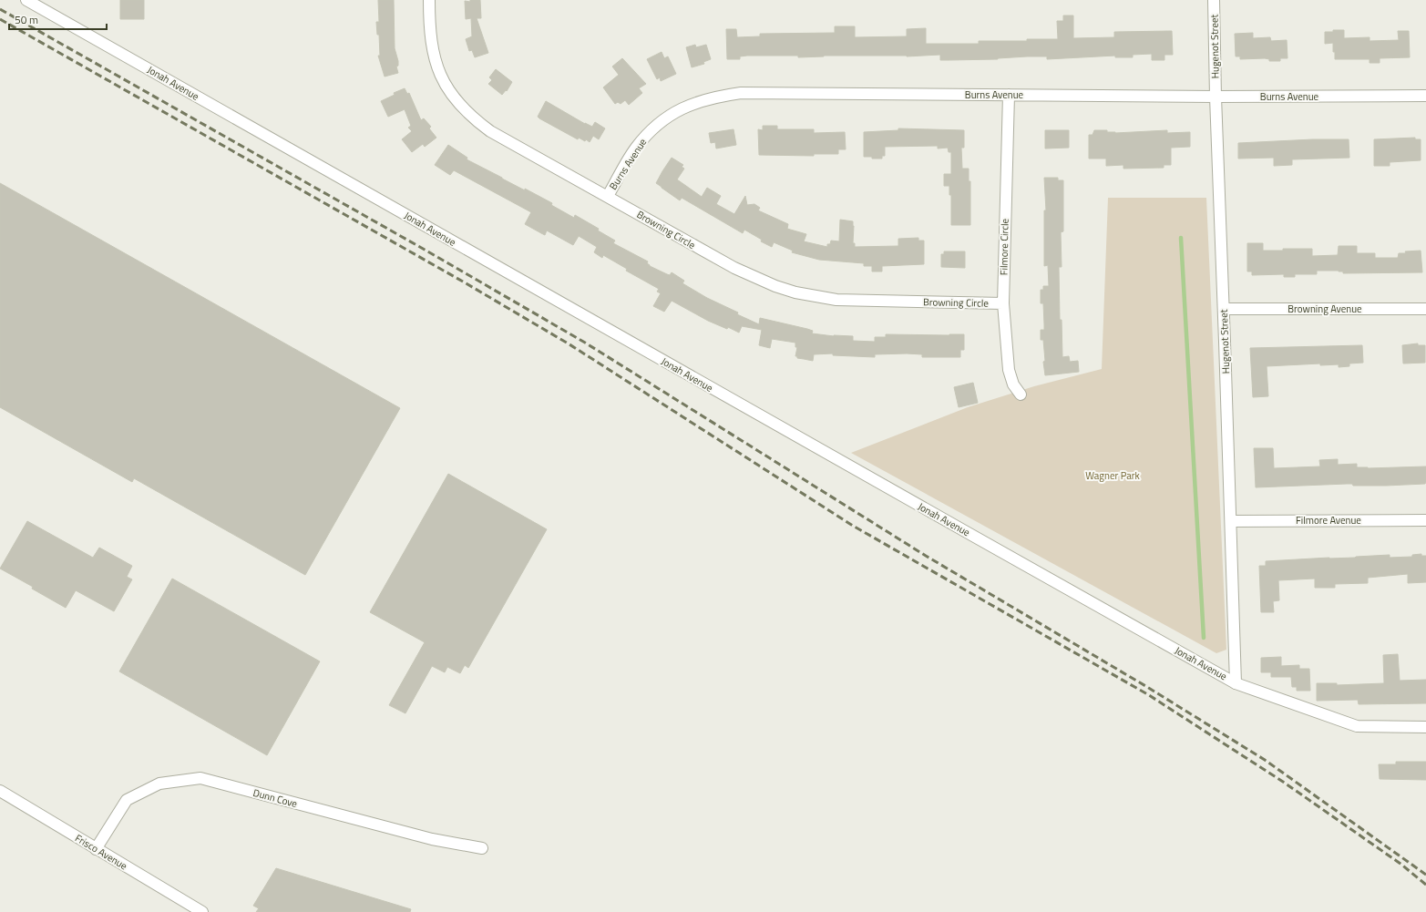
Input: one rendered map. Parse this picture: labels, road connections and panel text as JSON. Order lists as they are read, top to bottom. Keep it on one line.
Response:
{"streets":{"street":["Hugenot Street","Jonah Avenue","Burns Avenue","Browning Circle","Filmore Circle","Browning Avenue","Filmore Avenue","Dunn Cove","Frisco Avenue"]},"crossings":[["Hugenot Street","Jonah Avenue"],["Hugenot Street","Burns Avenue"],["Hugenot Street","Browning Avenue"],["Hugenot Street","Filmore Avenue"],["Burns Avenue","Browning Circle"],["Burns Avenue","Filmore Circle"],["Browning Circle","Filmore Circle"],["Dunn Cove","Frisco Avenue"]],"parks":["Wagner Park"],"scale_bar":"50 m"}
